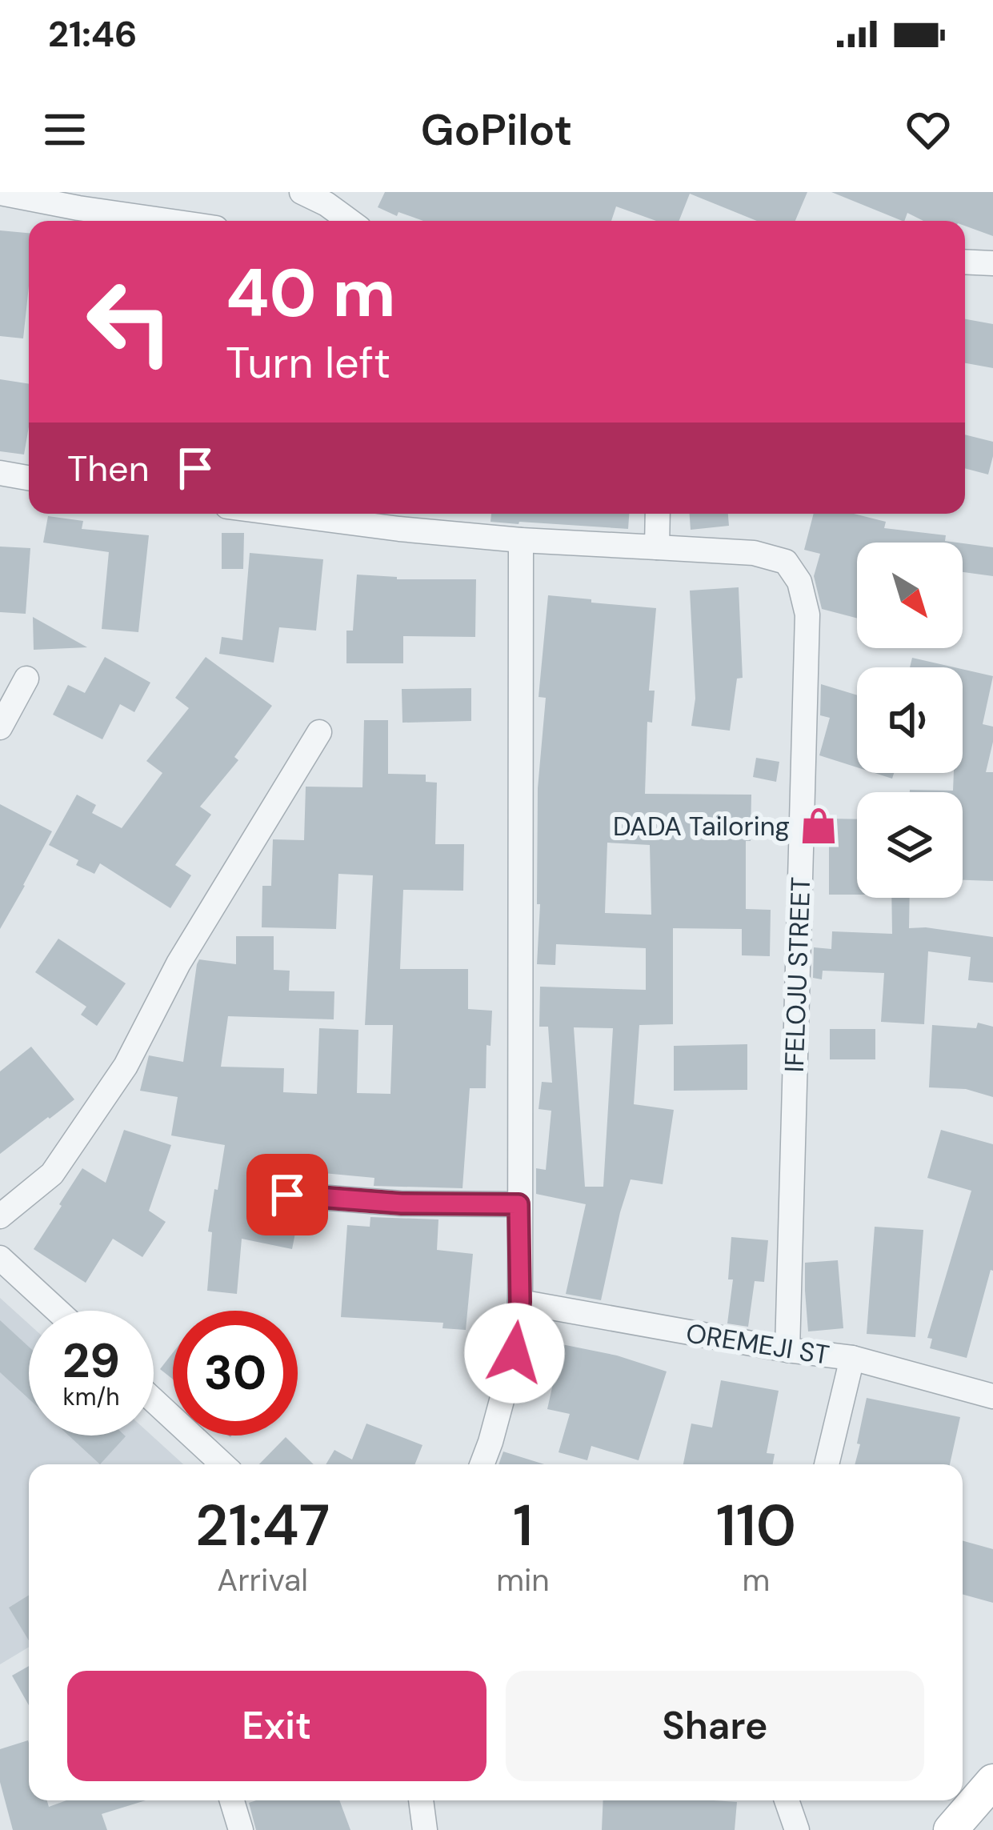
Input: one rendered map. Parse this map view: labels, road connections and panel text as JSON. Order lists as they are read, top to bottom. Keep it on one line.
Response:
{"streets":{"street":["IFELOJU STREET","OREMEJI ST"]},"crossings":[["IFELOJU STREET","OREMEJI ST"]],"places":{"shop":["DADA Tailoring"]},"north":"bottom right","page":{"status":"21:46","header":"GoPilot","turn":["40 m","Turn left"],"then":"Then","speed":"29 km/h","limit":"30","eta":["21:47","Arrival","1","min","110","m"],"buttons":["Exit","Share"]}}
